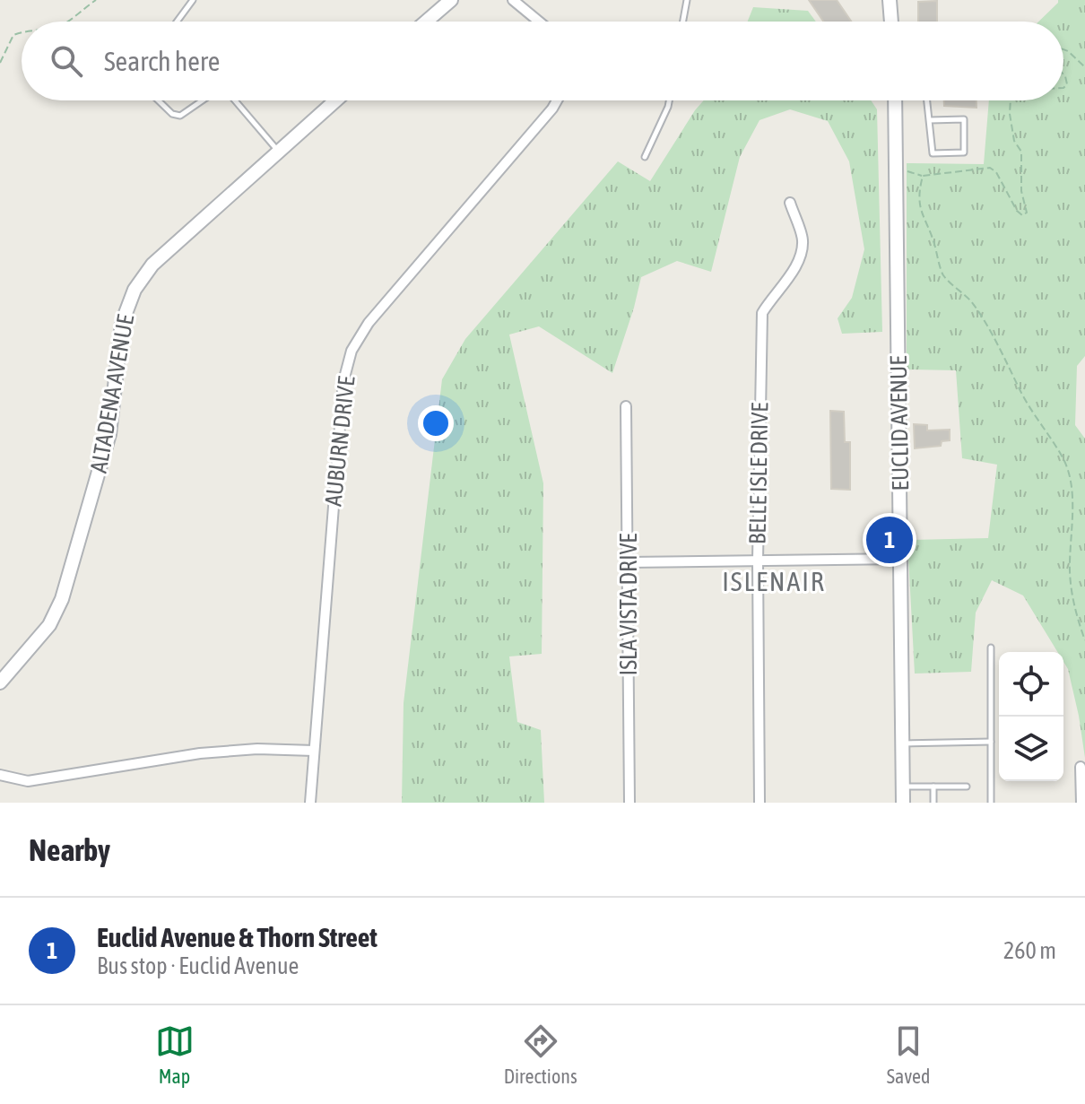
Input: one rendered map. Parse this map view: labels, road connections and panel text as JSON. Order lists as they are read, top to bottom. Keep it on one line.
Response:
{"streets":{"street":["ALTADENA AVENUE","EUCLID AVENUE","AUBURN DRIVE","BELLE ISLE DRIVE","ISLA VISTA DRIVE"]},"districts":["ISLENAIR"],"page":{"search":"Search here","pins":"1","heading":"Nearby","list":[{"mark":"1","name":"Euclid Avenue & Thorn Street","note":"Bus stop · Euclid Avenue","value":"260 m"}],"nav":["Map","Directions","Saved"]}}
